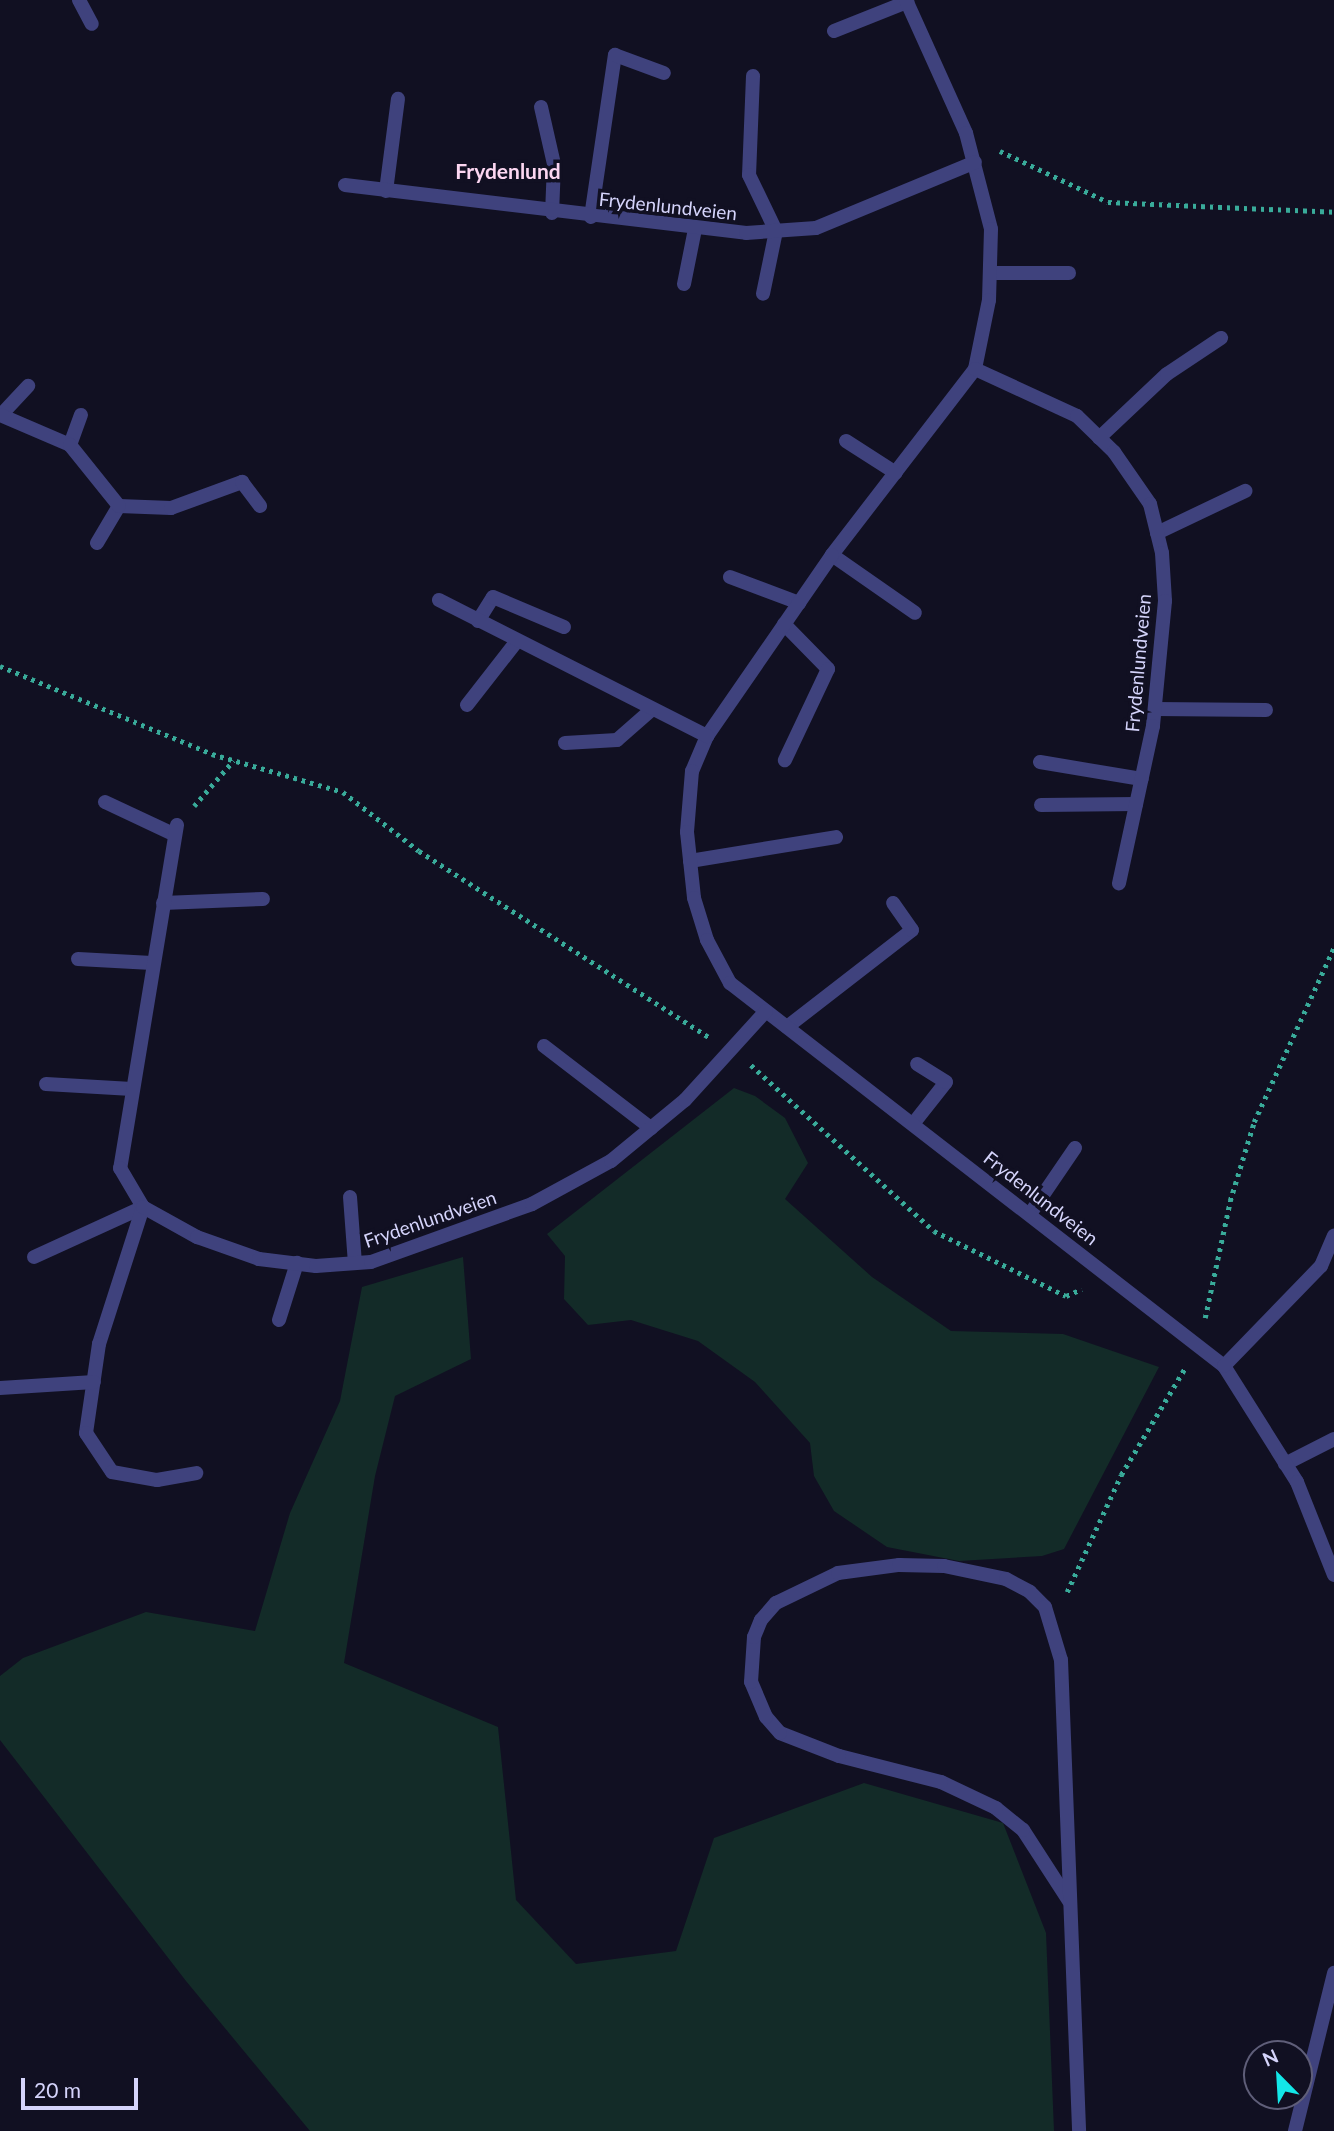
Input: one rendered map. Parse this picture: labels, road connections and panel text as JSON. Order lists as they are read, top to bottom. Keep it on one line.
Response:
{"streets":{"street":["Frydenlundveien"]},"districts":["Frydenlund"],"scale_bar":"20 m","north":"top left"}
